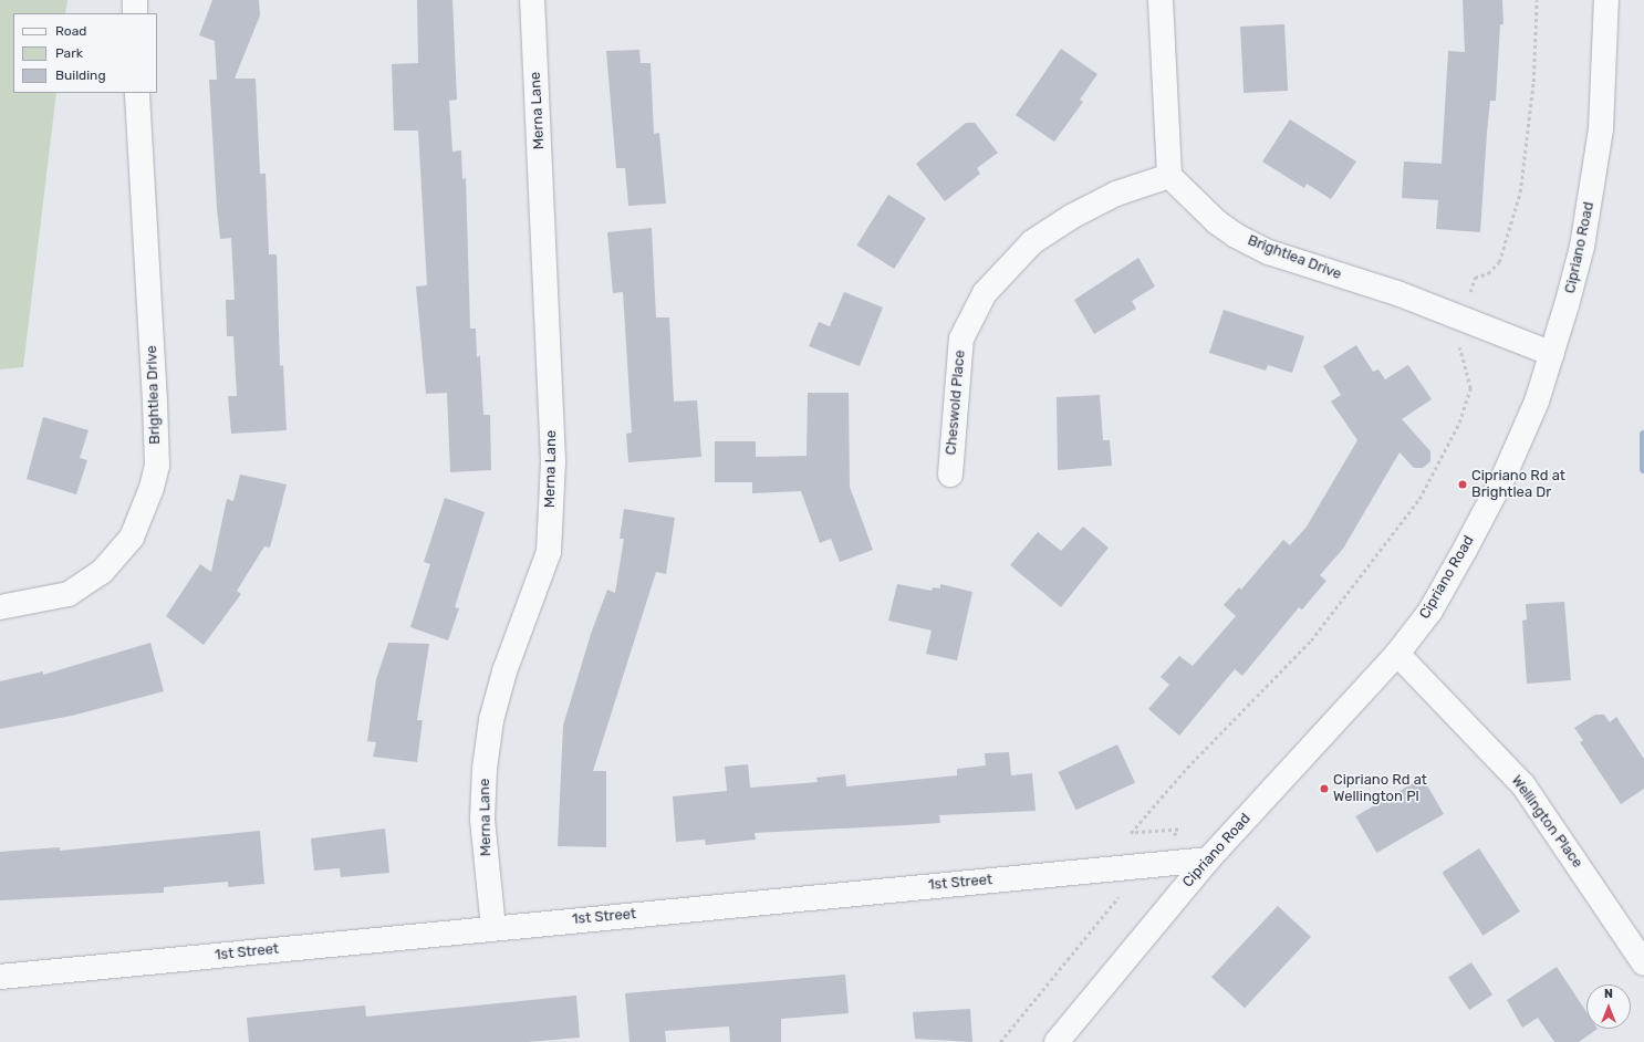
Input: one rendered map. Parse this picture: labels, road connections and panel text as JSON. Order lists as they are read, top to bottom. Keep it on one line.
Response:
{"streets":{"street":["Merna Lane","Cipriano Road","Brightlea Drive","Cheswold Place","Wellington Place","1st Street"]},"crossings":[["Merna Lane","1st Street"],["Cipriano Road","Brightlea Drive"],["Cipriano Road","Wellington Place"],["Cipriano Road","1st Street"],["Brightlea Drive","Cheswold Place"]],"places":["Cipriano Rd at Brightlea Dr","Cipriano Rd at Wellington Pl"],"legend":["Road","Park","Building"],"north":"top"}
